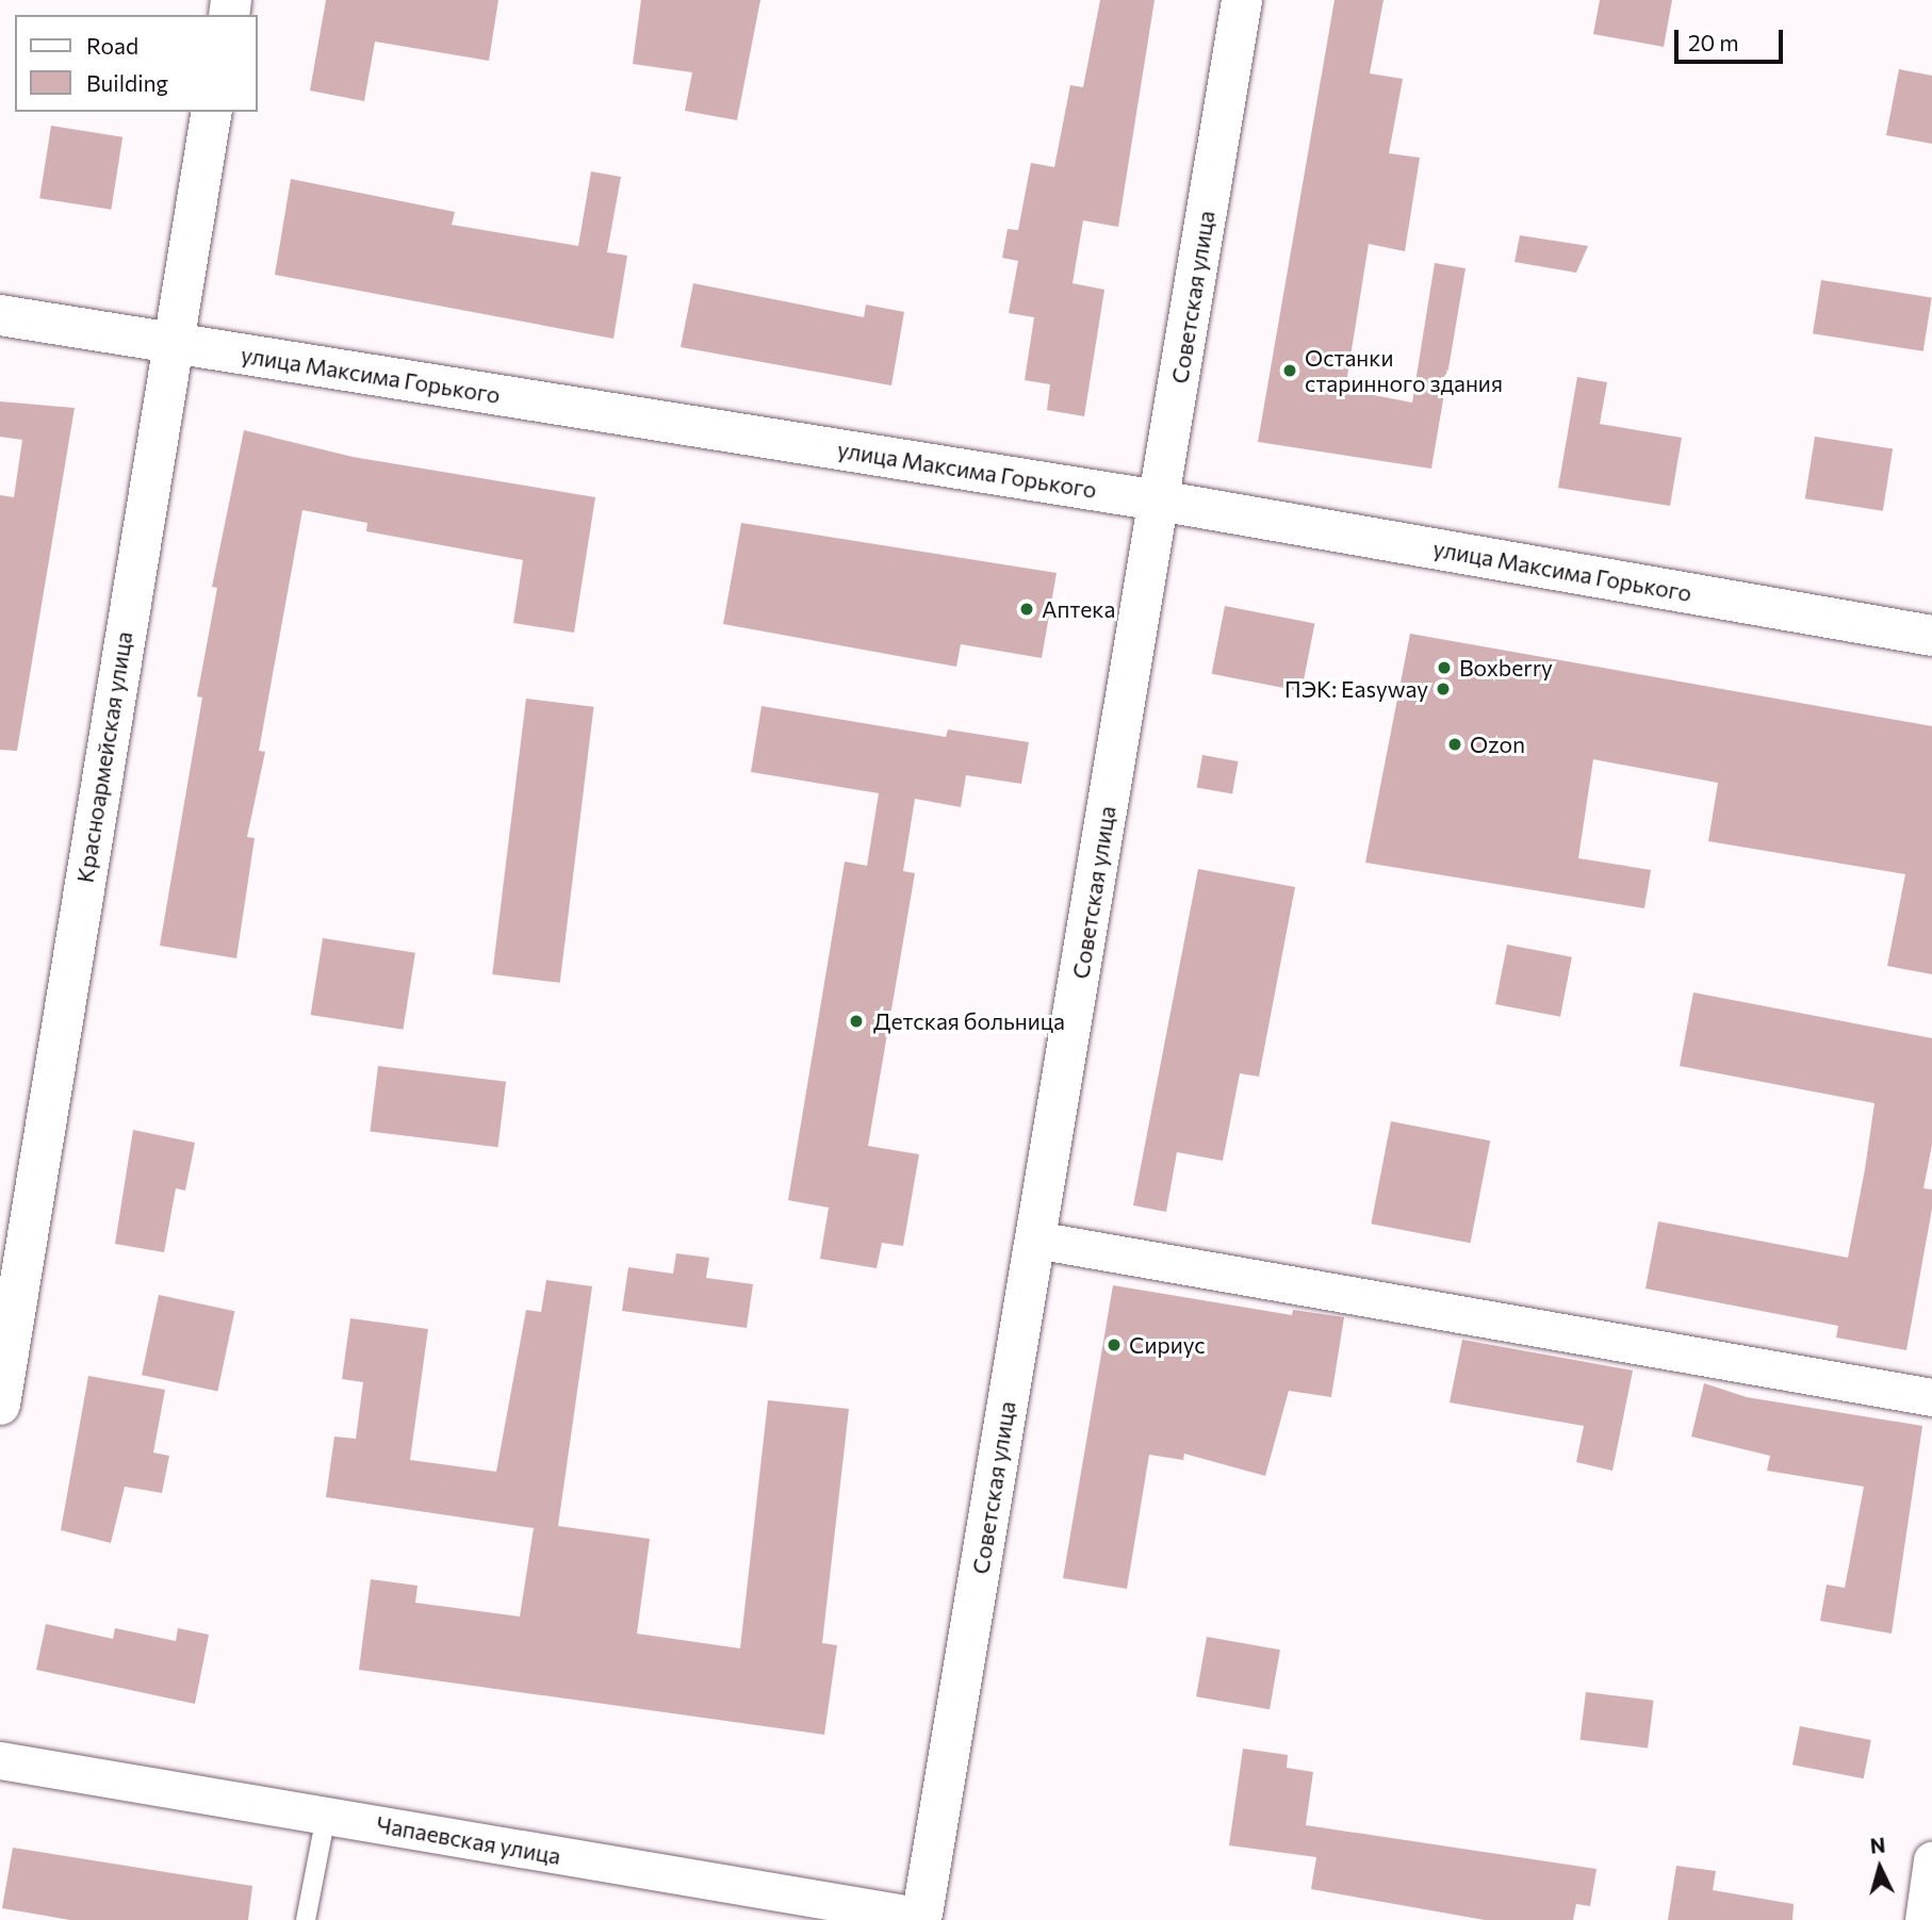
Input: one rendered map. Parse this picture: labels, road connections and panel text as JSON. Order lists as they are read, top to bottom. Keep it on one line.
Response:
{"streets":{"street":["Советская улица","улица Максима Горького","Красноармейская улица","Чапаевская улица"]},"crossings":[["Советская улица","улица Максима Горького"],["Советская улица","Чапаевская улица"],["улица Максима Горького","Красноармейская улица"]],"places":["Останки старинного здания","Аптека","Boxberry","ПЭК: Easyway","Ozon","Детская больница","Сириус"],"legend":["Road","Building"],"scale_bar":"20 m","north":"top"}
